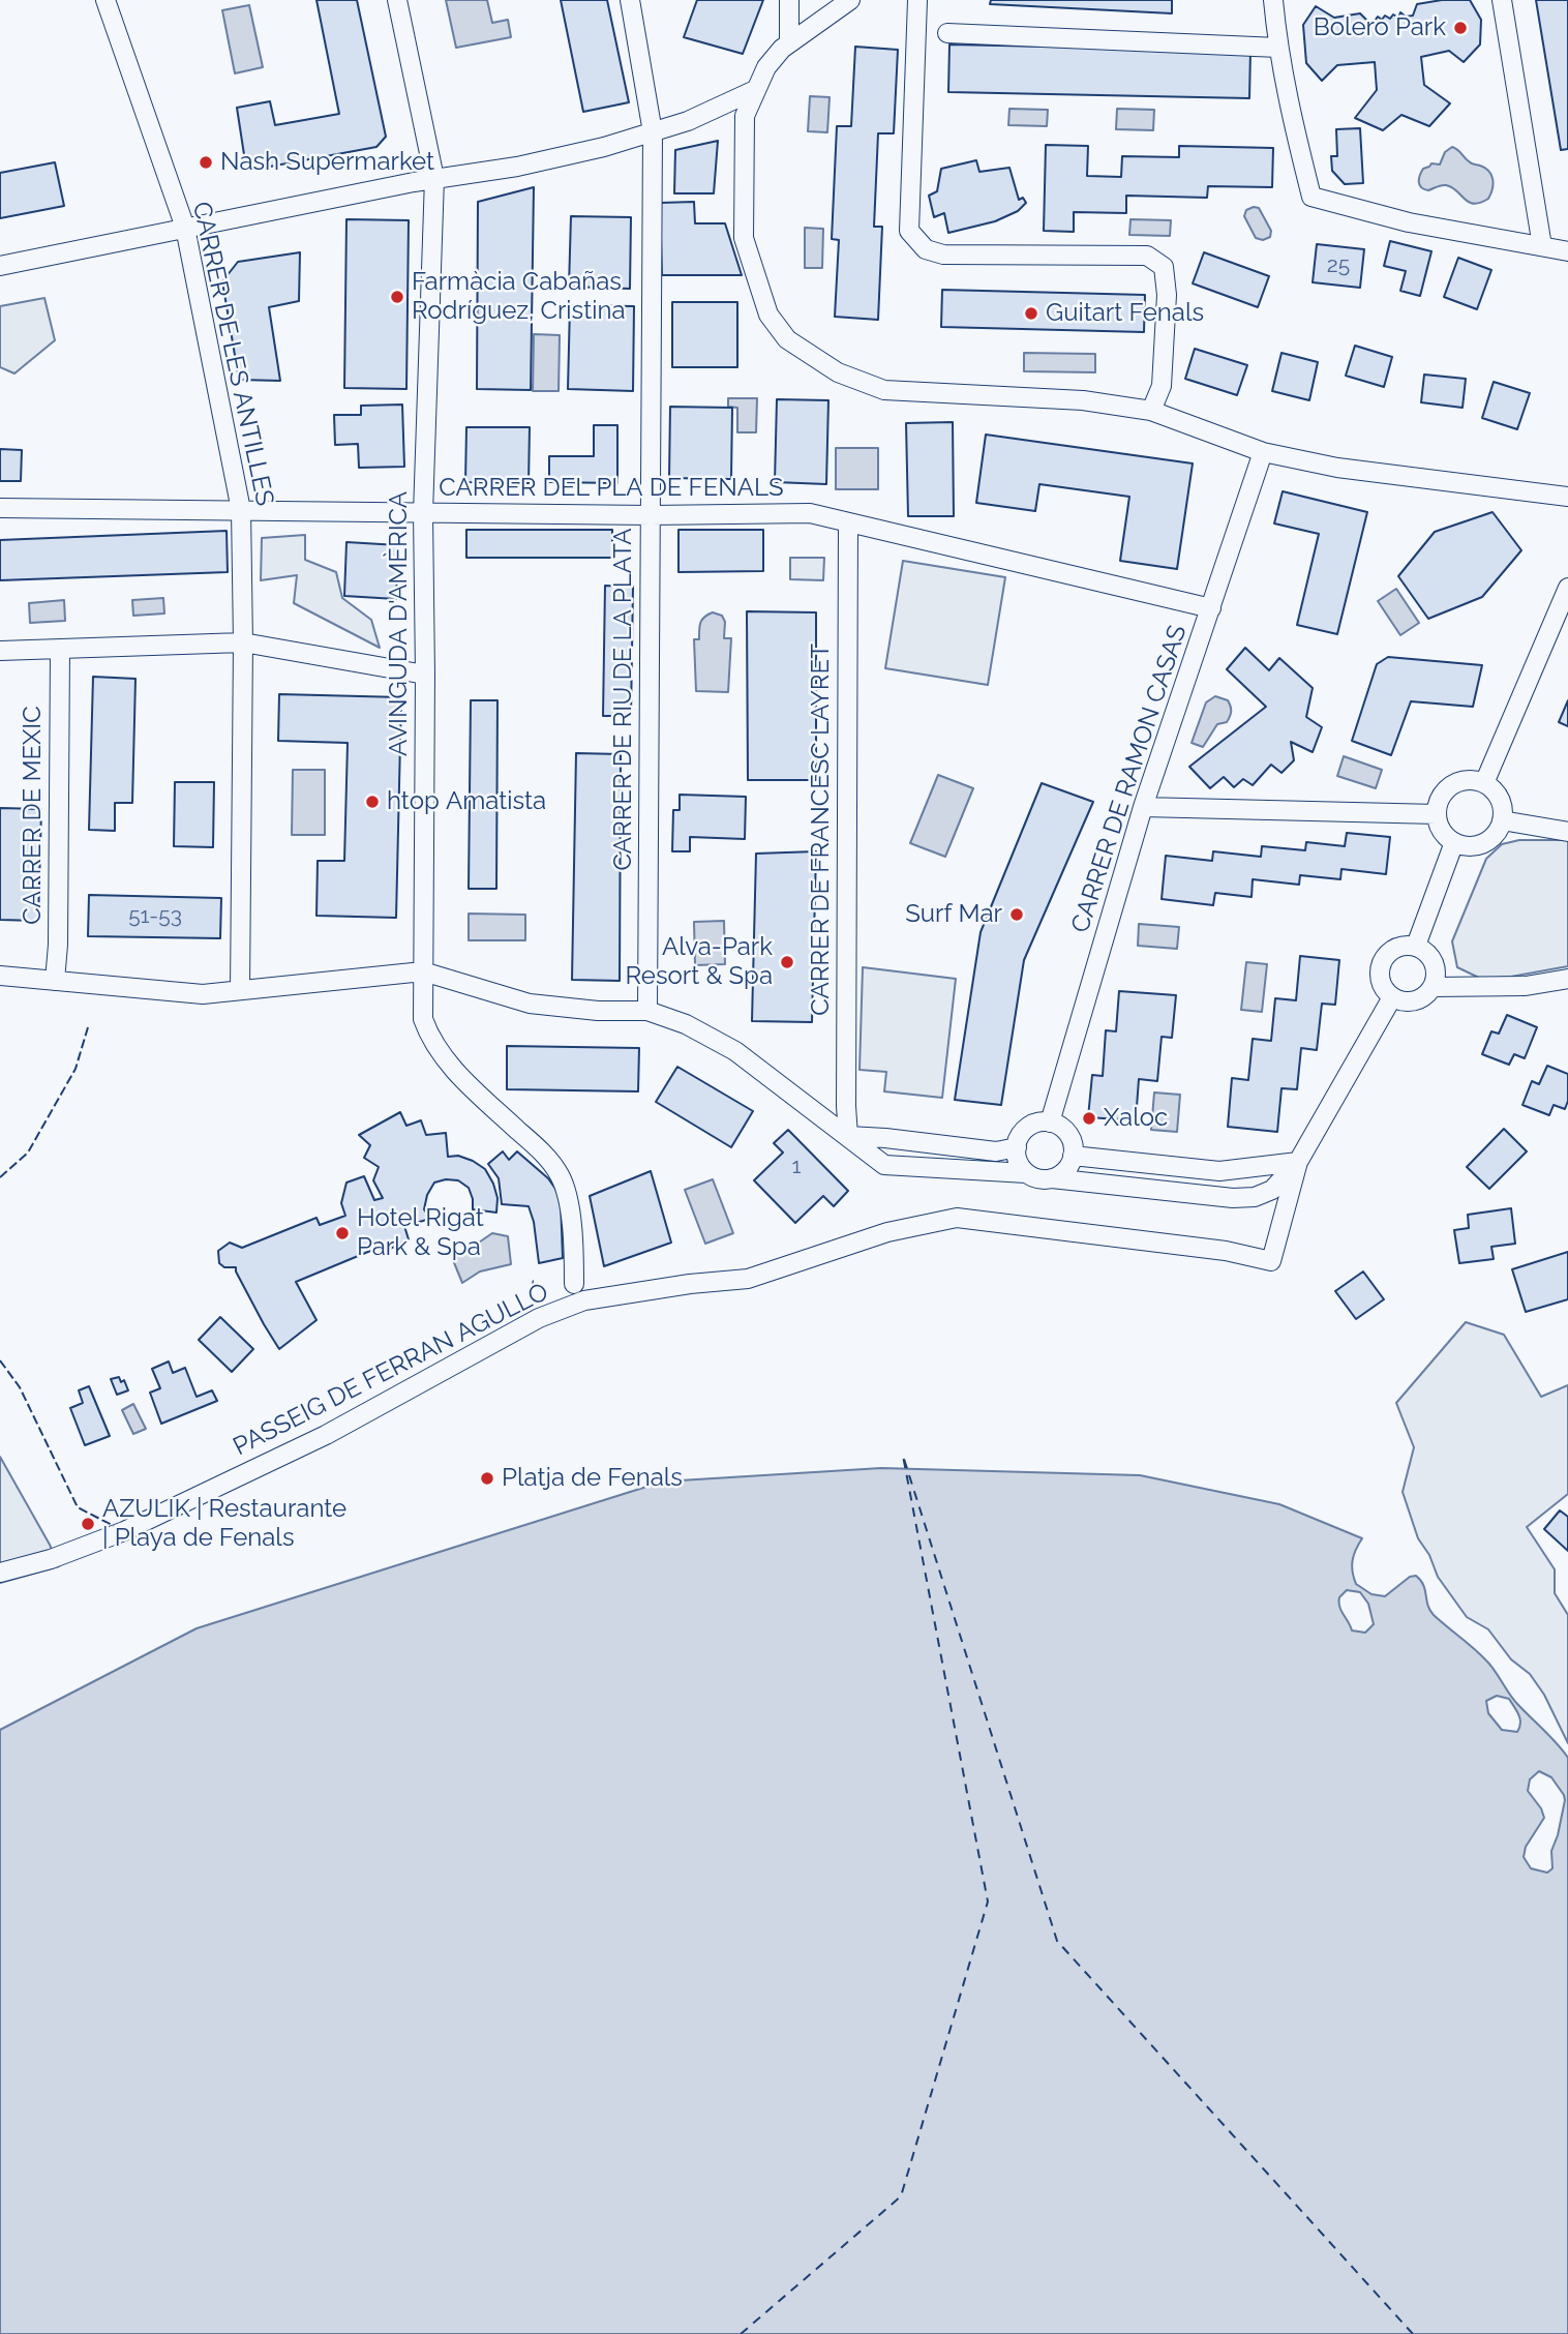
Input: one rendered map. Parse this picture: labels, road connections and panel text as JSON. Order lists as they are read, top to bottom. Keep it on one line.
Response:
{"streets":{"street":["CARRER DE LES ANTILLES","CARRER DEL PLA DE FENALS","AVINGUDA D'AMÈRICA","CARRER DE RIU DE LA PLATA","CARRER DE RAMON CASAS","CARRER DE MEXIC","CARRER DE FRANCESC LAYRET","PASSEIG DE FERRAN AGULLÓ"]},"crossings":[["CARRER DE LES ANTILLES","CARRER DEL PLA DE FENALS"],["CARRER DEL PLA DE FENALS","AVINGUDA D'AMÈRICA"],["CARRER DEL PLA DE FENALS","CARRER DE RIU DE LA PLATA"],["CARRER DEL PLA DE FENALS","CARRER DE RAMON CASAS"],["CARRER DEL PLA DE FENALS","CARRER DE FRANCESC LAYRET"]],"places":["Bolero Park","Nash Supermarket","Farmàcia Cabañas Rodríguez, Cristina","Guitart Fenals","htop Amatista","Surf Mar","Alva-Park Resort & Spa","Xaloc","Hotel Rigat Park & Spa","Platja de Fenals","AZULIK | Restaurante | Playa de Fenals"],"house_numbers":["25","51-53","1"]}
